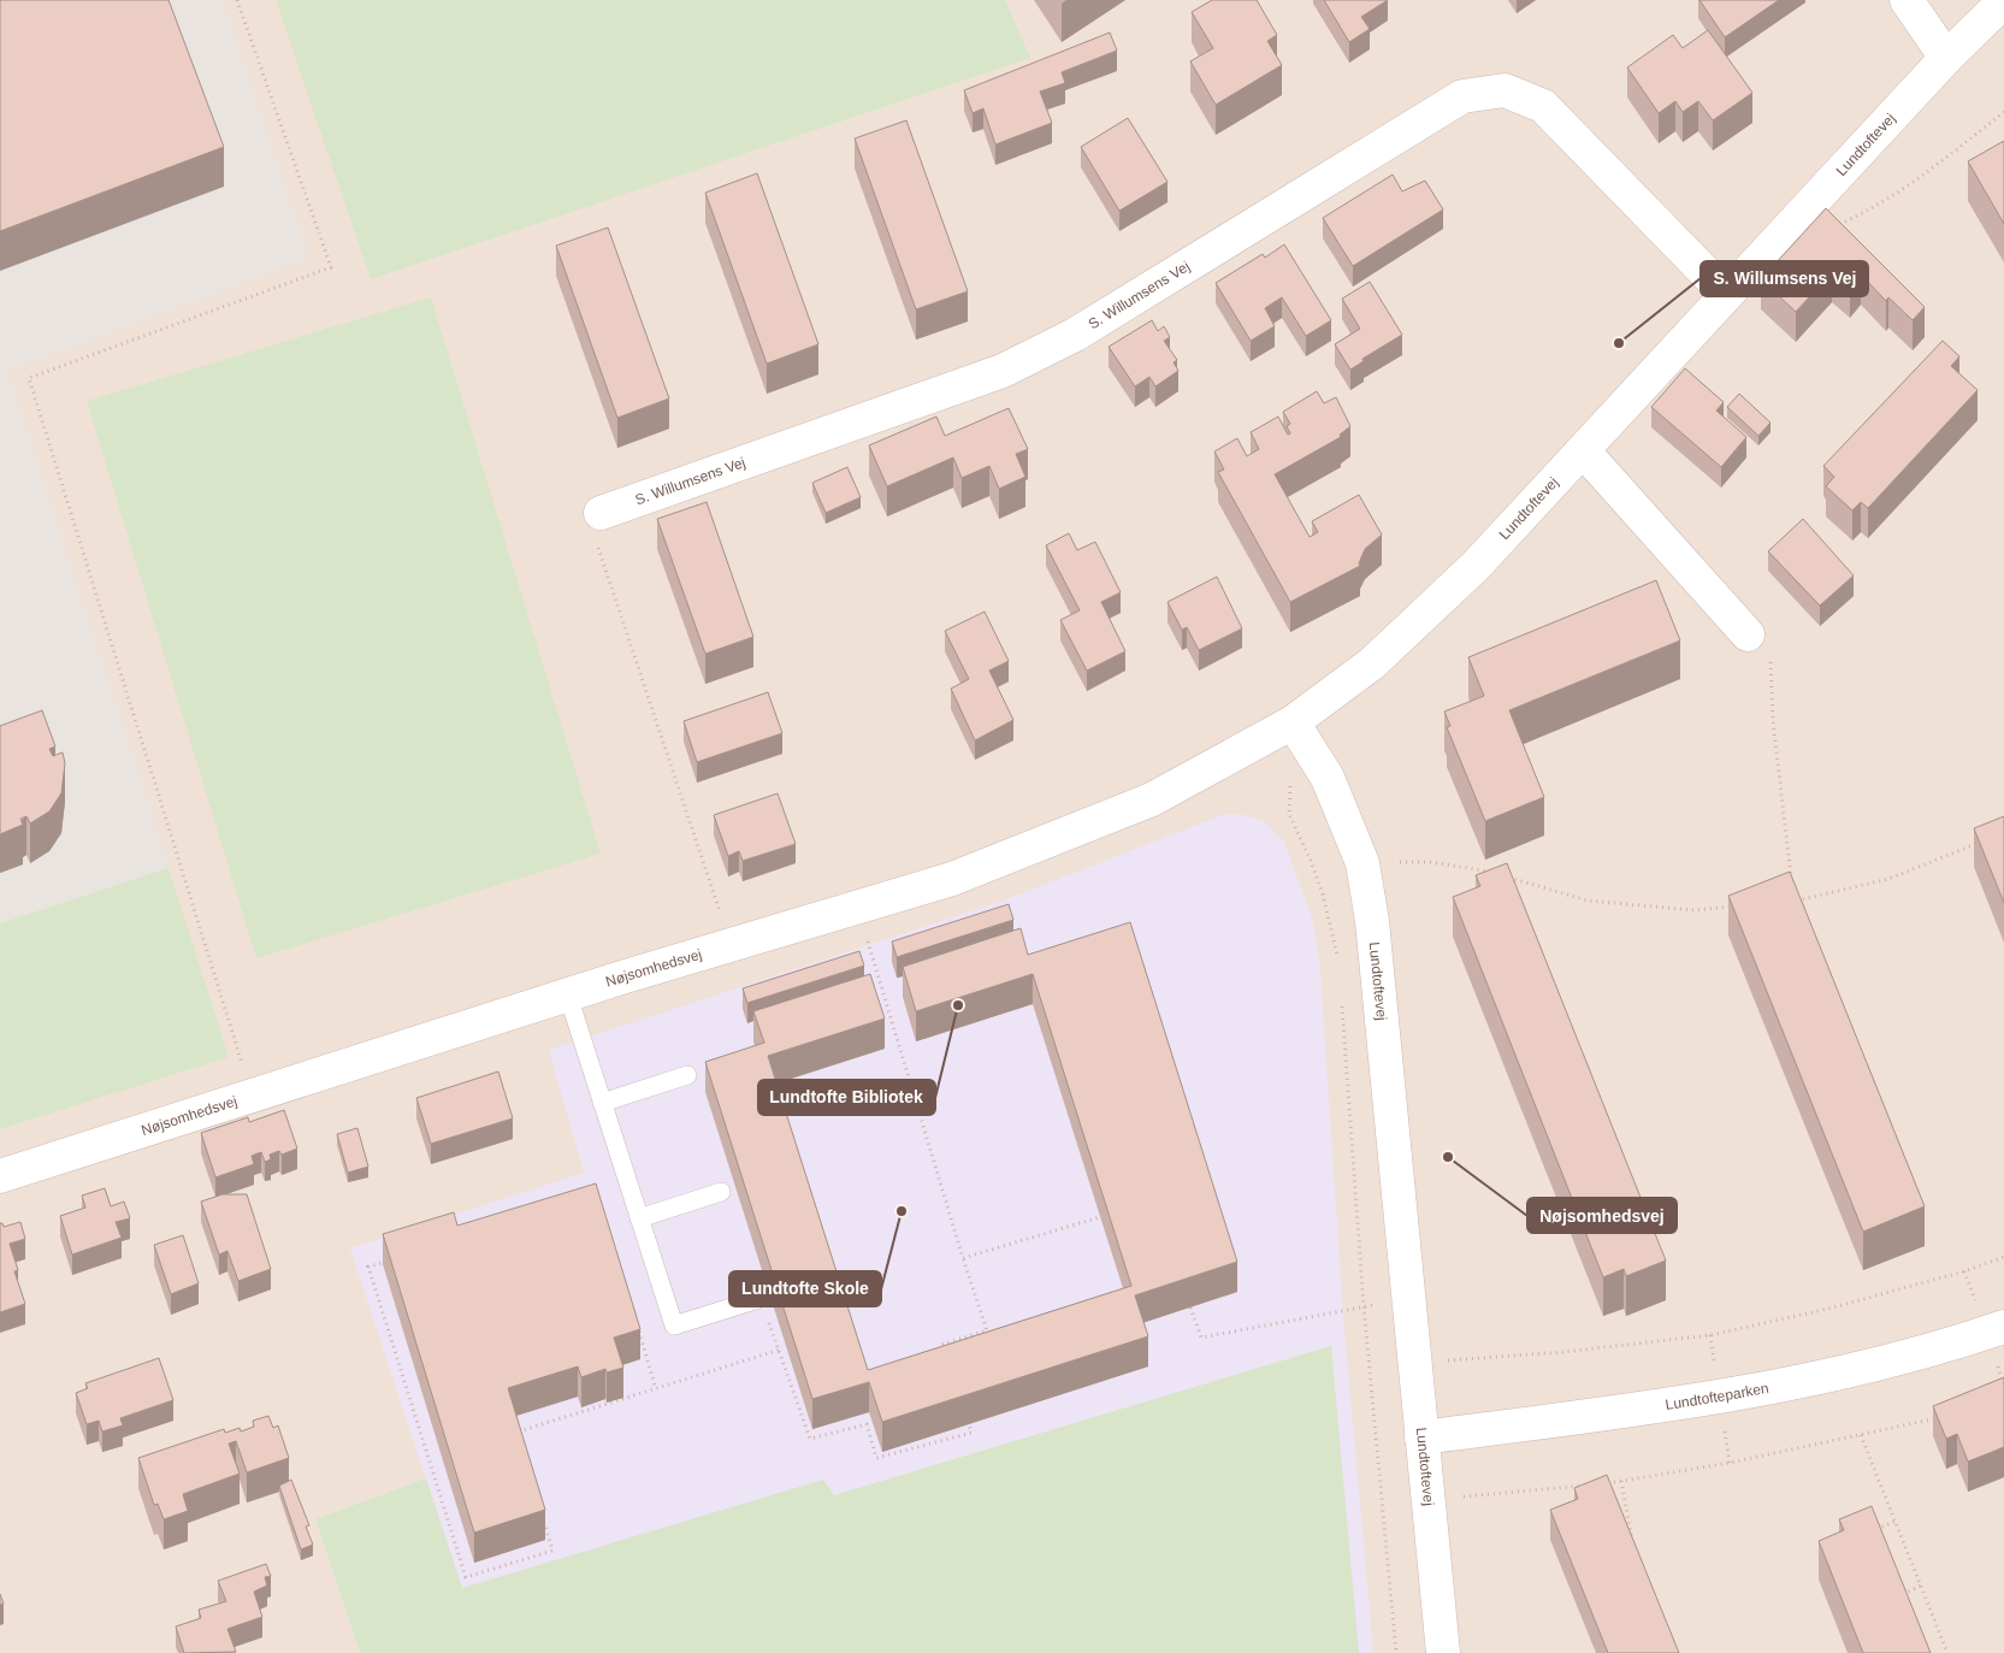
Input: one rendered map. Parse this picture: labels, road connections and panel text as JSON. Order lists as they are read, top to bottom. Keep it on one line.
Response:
{"streets":{"street":["Lundtoftevej","S. Willumsens Vej","Nøjsomhedsvej","Lundtofteparken"]},"crossings":[["Lundtoftevej","S. Willumsens Vej"],["Lundtoftevej","Nøjsomhedsvej"],["Lundtoftevej","Lundtofteparken"]],"places":["S. Willumsens Vej","Lundtofte Bibliotek","Nøjsomhedsvej","Lundtofte Skole"]}
